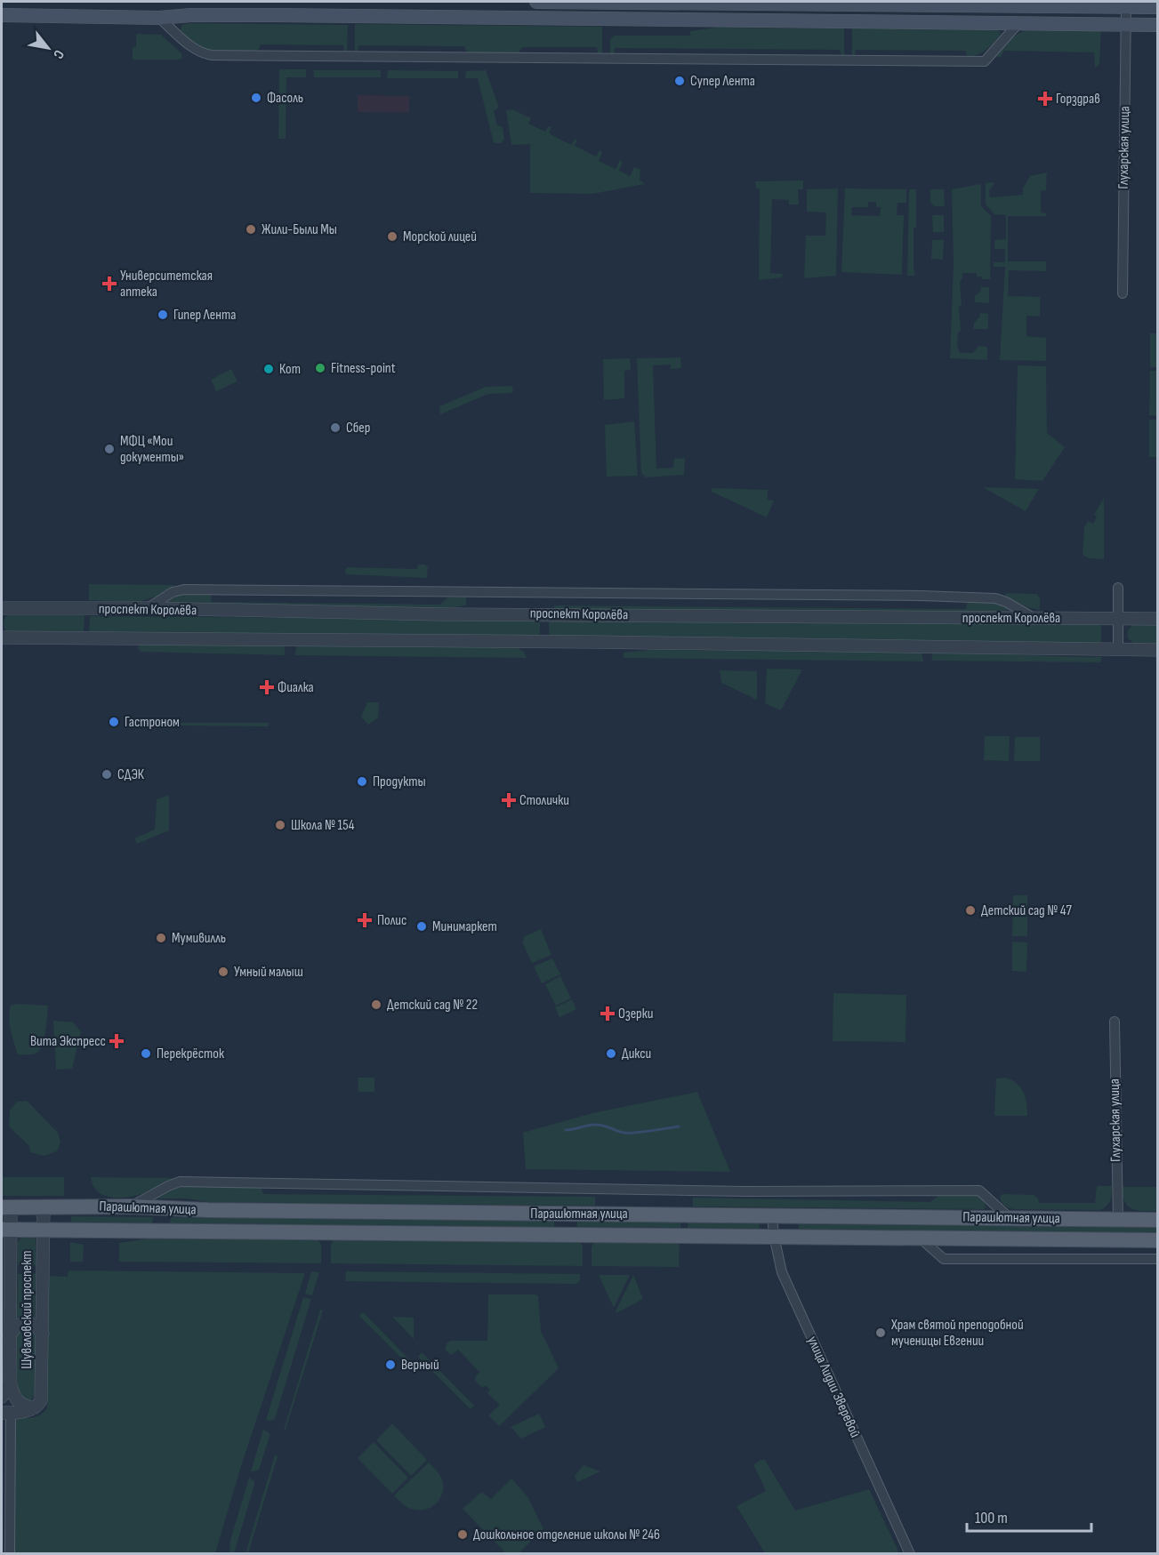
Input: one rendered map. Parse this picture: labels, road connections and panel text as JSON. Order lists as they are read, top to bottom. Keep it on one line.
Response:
{"streets":{"main road":["Парашютная улица"],"street":["Глухарская улица","проспект Королёва","Шуваловский проспект","улица Лидии Зверевой"]},"crossings":[["Глухарская улица","Парашютная улица"],["Парашютная улица","Шуваловский проспект"],["Парашютная улица","улица Лидии Зверевой"]],"places":{"other":["Супер Лента","Фасоль","Жили-Были Мы","Морской лицей","Гипер Лента","Fitness-point","Кот","Сбер","МФЦ «Мои документы»","Гастроном","СДЭК","Продукты","Школа № 154","Детский сад № 47","Минимаркет","Мумивилль","Умный малыш","Детский сад № 22","Перекрёсток","Дикси","Храм святой преподобной мученицы Евгении","Верный","Дошкольное отделение школы № 246"],"health":["Горздрав","Университетская аптека","Фиалка","Столички","Полис","Озерки","Вита Экспресс"]},"scale_bar":"100 m","north":"bottom right"}
